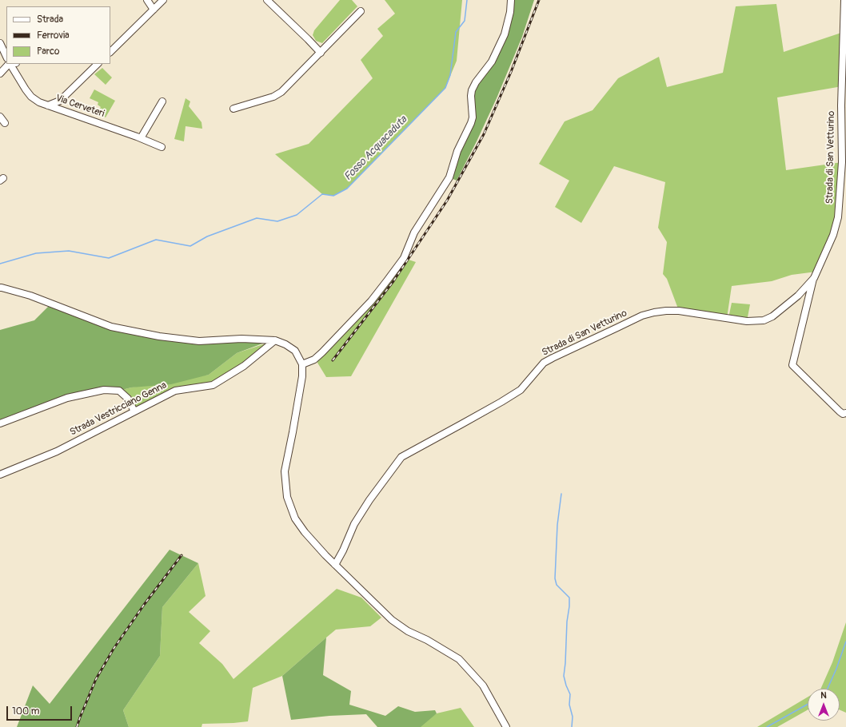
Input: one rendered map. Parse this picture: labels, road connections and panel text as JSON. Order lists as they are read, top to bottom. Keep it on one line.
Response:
{"streets":{"street":["Via Cerveteri","Strada di San Vetturino","Strada Vestricciano Genna"]},"water":["Fosso Acquacaduta"],"legend":["Strada","Ferrovia","Parco"],"scale_bar":"100 m","north":"top"}
